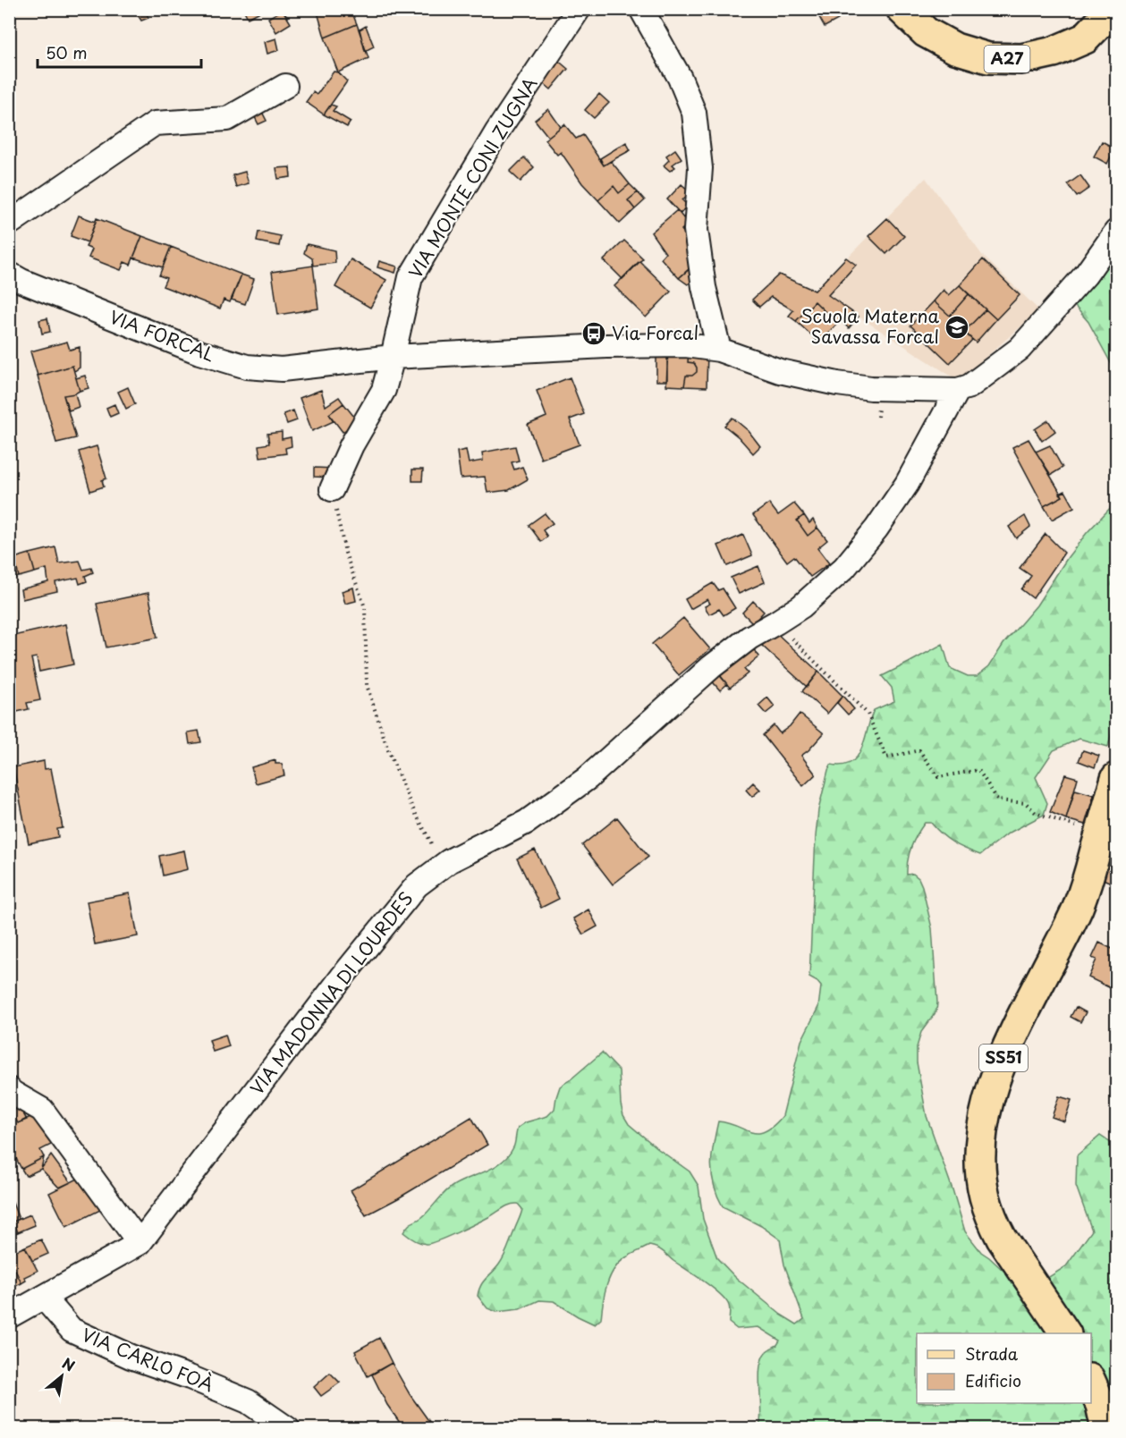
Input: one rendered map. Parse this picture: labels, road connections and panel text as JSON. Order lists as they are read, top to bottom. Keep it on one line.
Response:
{"streets":{"main road":["A27","SS51"],"street":["VIA MONTE CONI ZUGNA","VIA FORCAL","VIA MADONNA DI LOURDES","VIA CARLO FOÀ"]},"crossings":[["VIA MONTE CONI ZUGNA","VIA FORCAL"],["VIA FORCAL","VIA MADONNA DI LOURDES"],["VIA MADONNA DI LOURDES","VIA CARLO FOÀ"]],"places":{"school or university":["Scuola Materna Savassa Forcal"],"bus stop":["Via Forcal"]},"legend":["Strada","Edificio"],"scale_bar":"50 m","north":"top right"}
